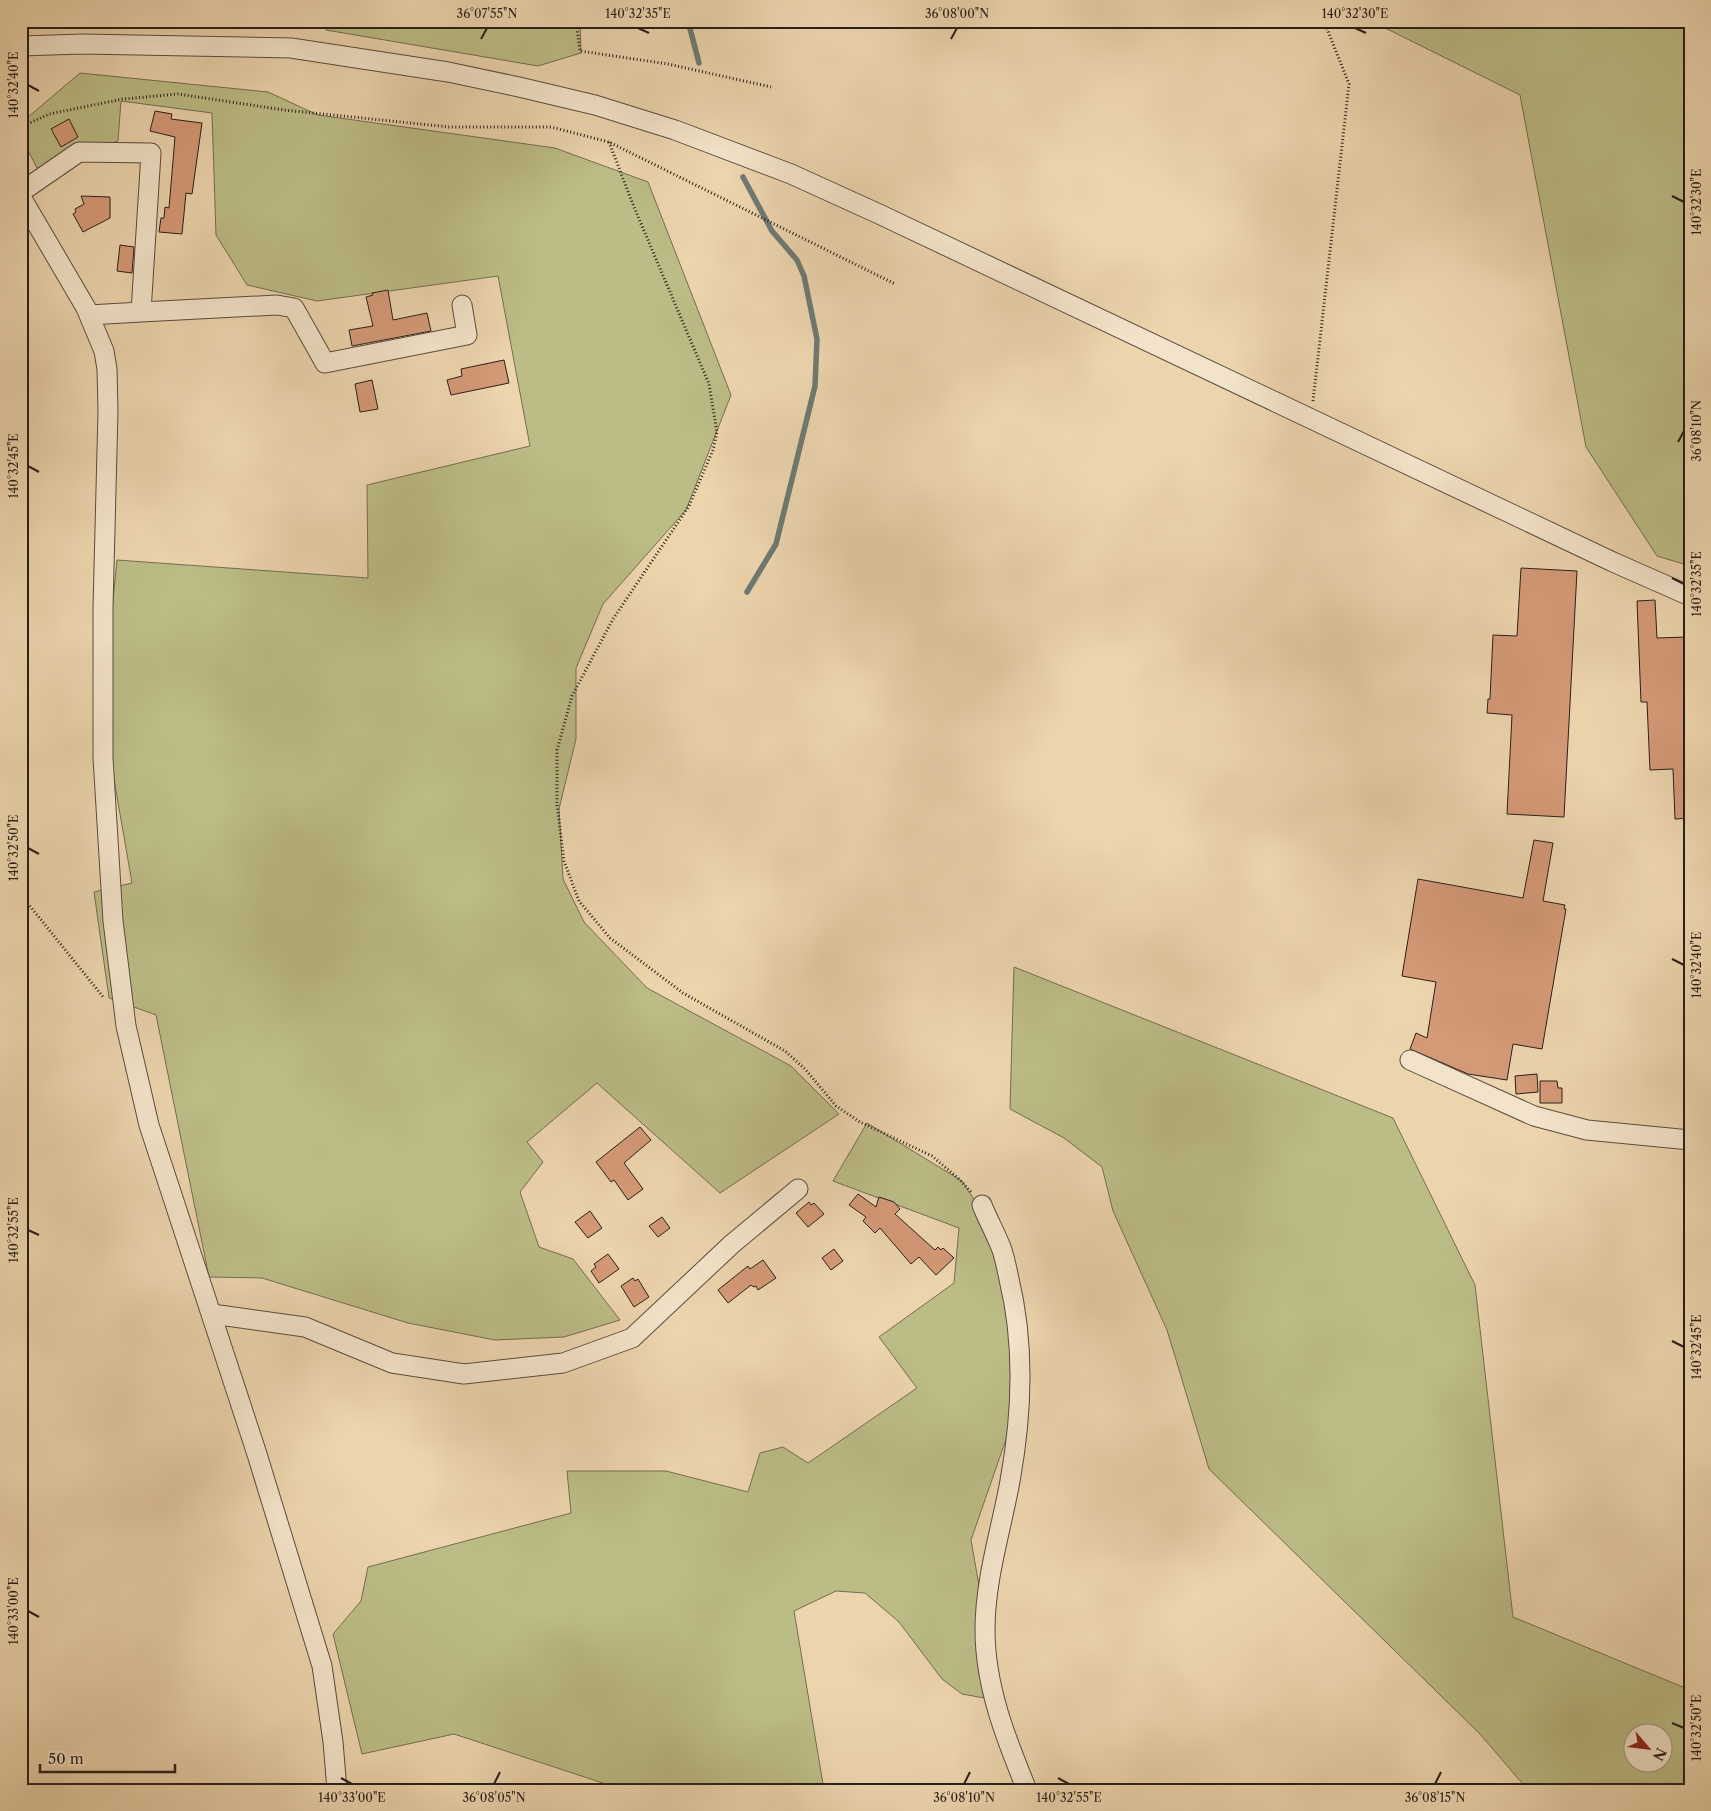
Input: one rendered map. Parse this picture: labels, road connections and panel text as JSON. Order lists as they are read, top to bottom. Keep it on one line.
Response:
{"scale_bar":"50 m","north":"bottom right","coordinates":["36°07'55\"N","140°32'35\"E","36°08'00\"N","140°32'30\"E","140°32'40\"E","36°08'10\"N","140°32'45\"E","140°32'50\"E","140°32'55\"E","140°33'00\"E","36°08'05\"N","36°08'15\"N"]}
